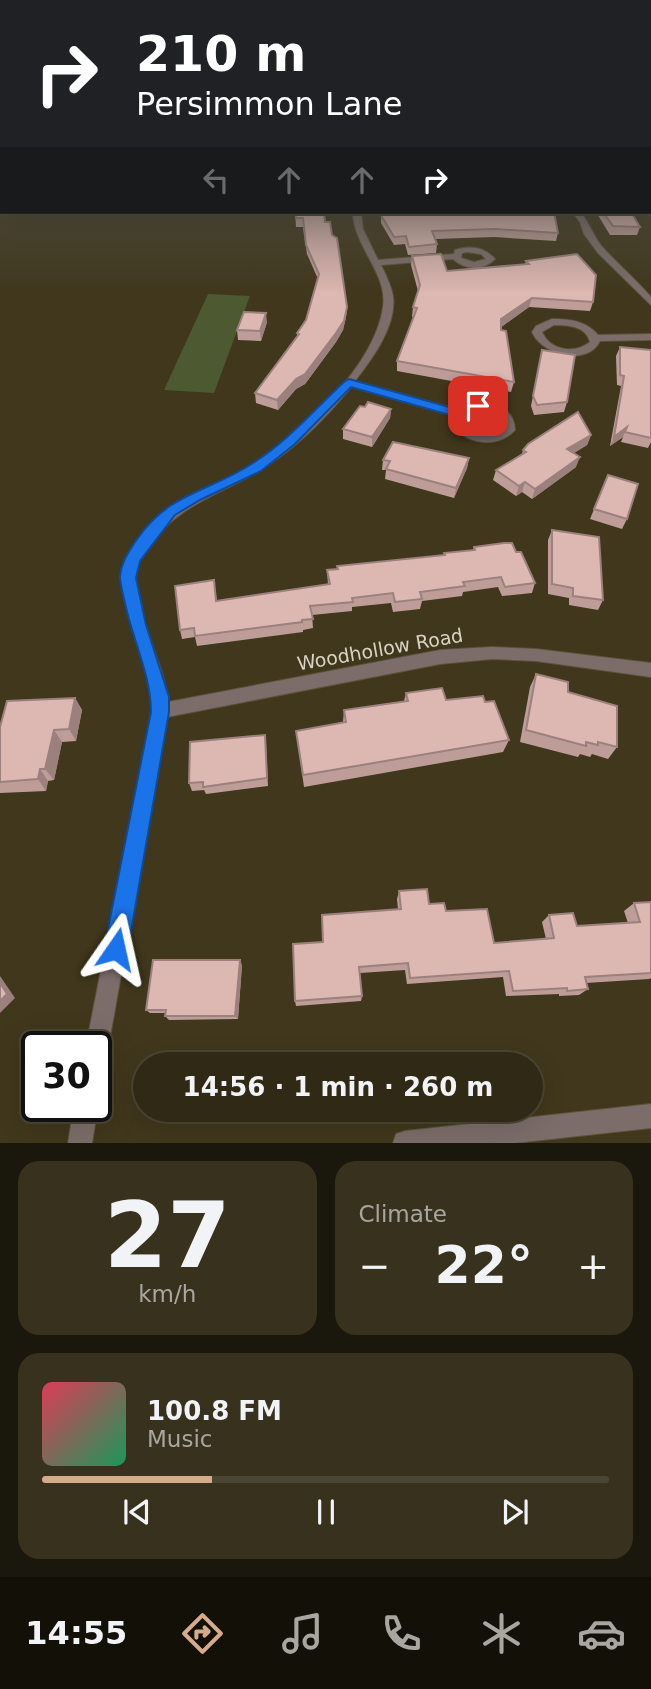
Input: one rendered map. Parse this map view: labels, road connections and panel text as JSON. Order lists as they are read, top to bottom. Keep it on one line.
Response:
{"streets":{"street":["Woodhollow Road"]},"page":{"turn":["210 m","Persimmon Lane"],"limit":"30","trip":"14:56 · 1 min · 260 m","tile":[["27","km/h"],"Climate"],"heat":["−","22°","+"],"song":["100.8 FM","Music"],"tabs":"14:55"}}
